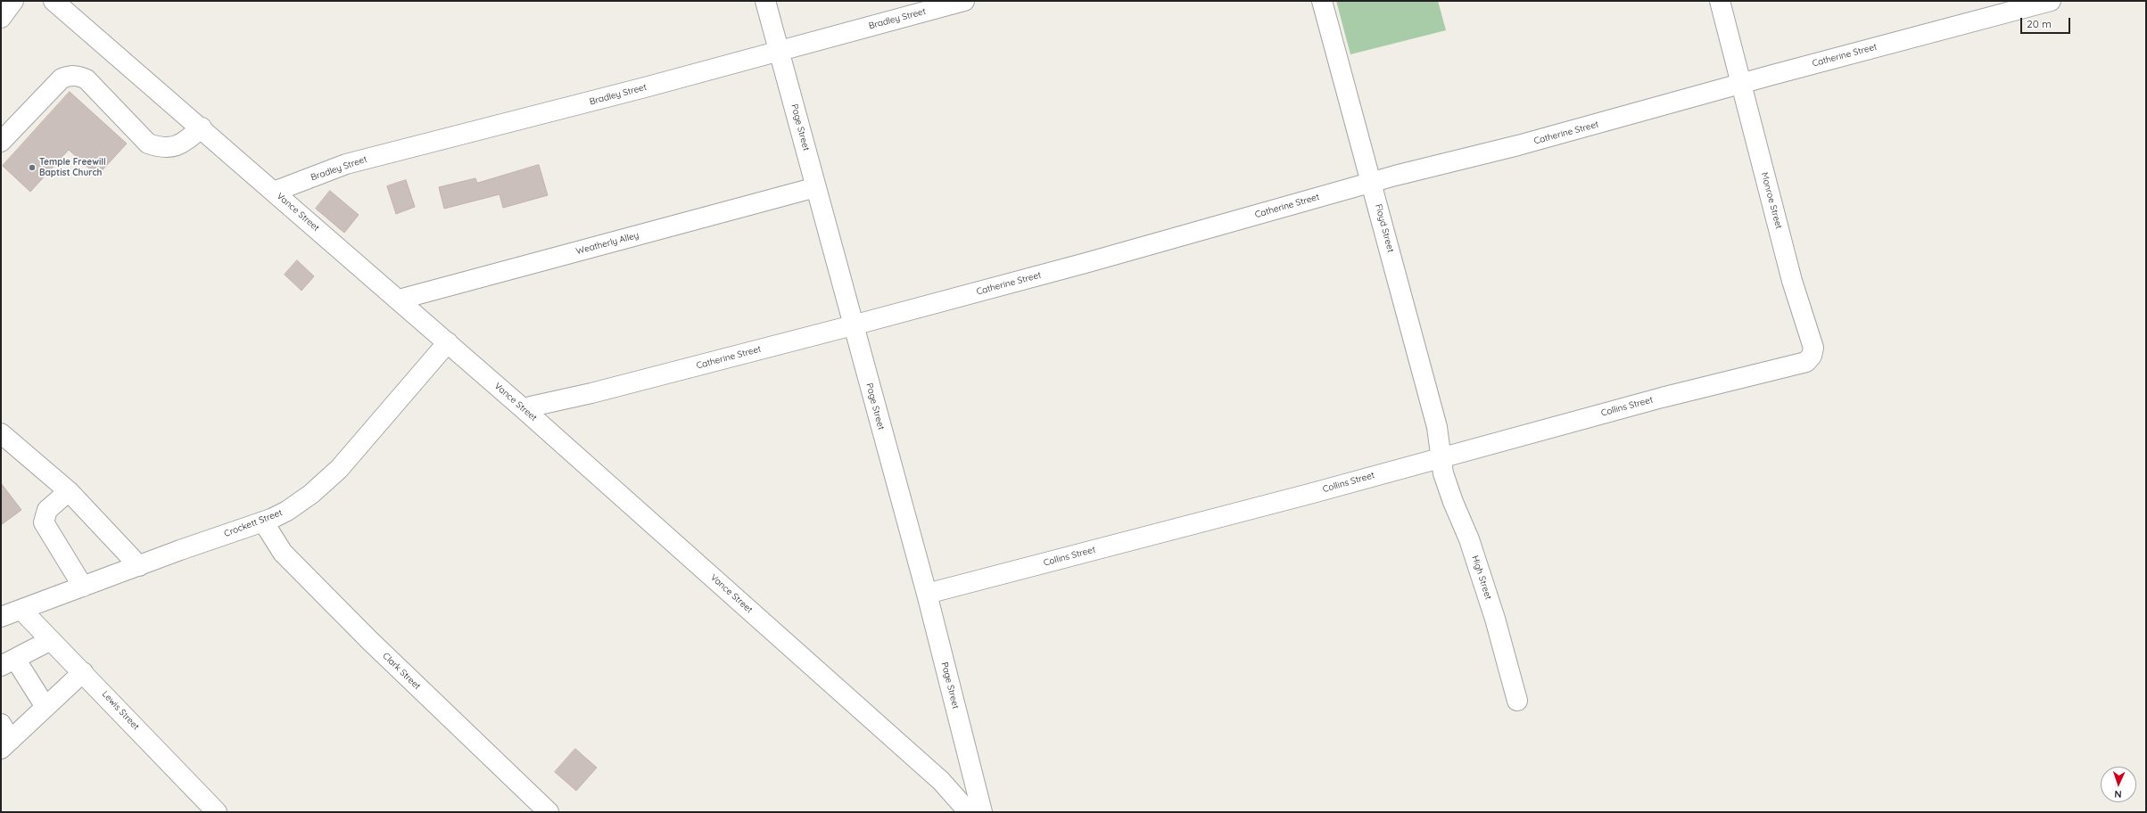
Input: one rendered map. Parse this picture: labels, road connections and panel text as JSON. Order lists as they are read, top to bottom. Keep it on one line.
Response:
{"streets":{"street":["Bradley Street","Catherine Street","Page Street","Monroe Street","Vance Street","Floyd Street","Weatherly Alley","Collins Street","Crockett Street","High Street","Clark Street","Lewis Street"]},"crossings":[["Bradley Street","Page Street"],["Bradley Street","Vance Street"],["Catherine Street","Page Street"],["Catherine Street","Monroe Street"],["Catherine Street","Vance Street"],["Catherine Street","Floyd Street"],["Page Street","Weatherly Alley"],["Page Street","Collins Street"],["Monroe Street","Collins Street"],["Vance Street","Weatherly Alley"],["Vance Street","Crockett Street"],["Floyd Street","Collins Street"],["Floyd Street","High Street"],["Collins Street","High Street"],["Crockett Street","Clark Street"],["Crockett Street","Lewis Street"]],"places":["Temple Freewill Baptist Church"],"scale_bar":"20 m","north":"bottom"}
